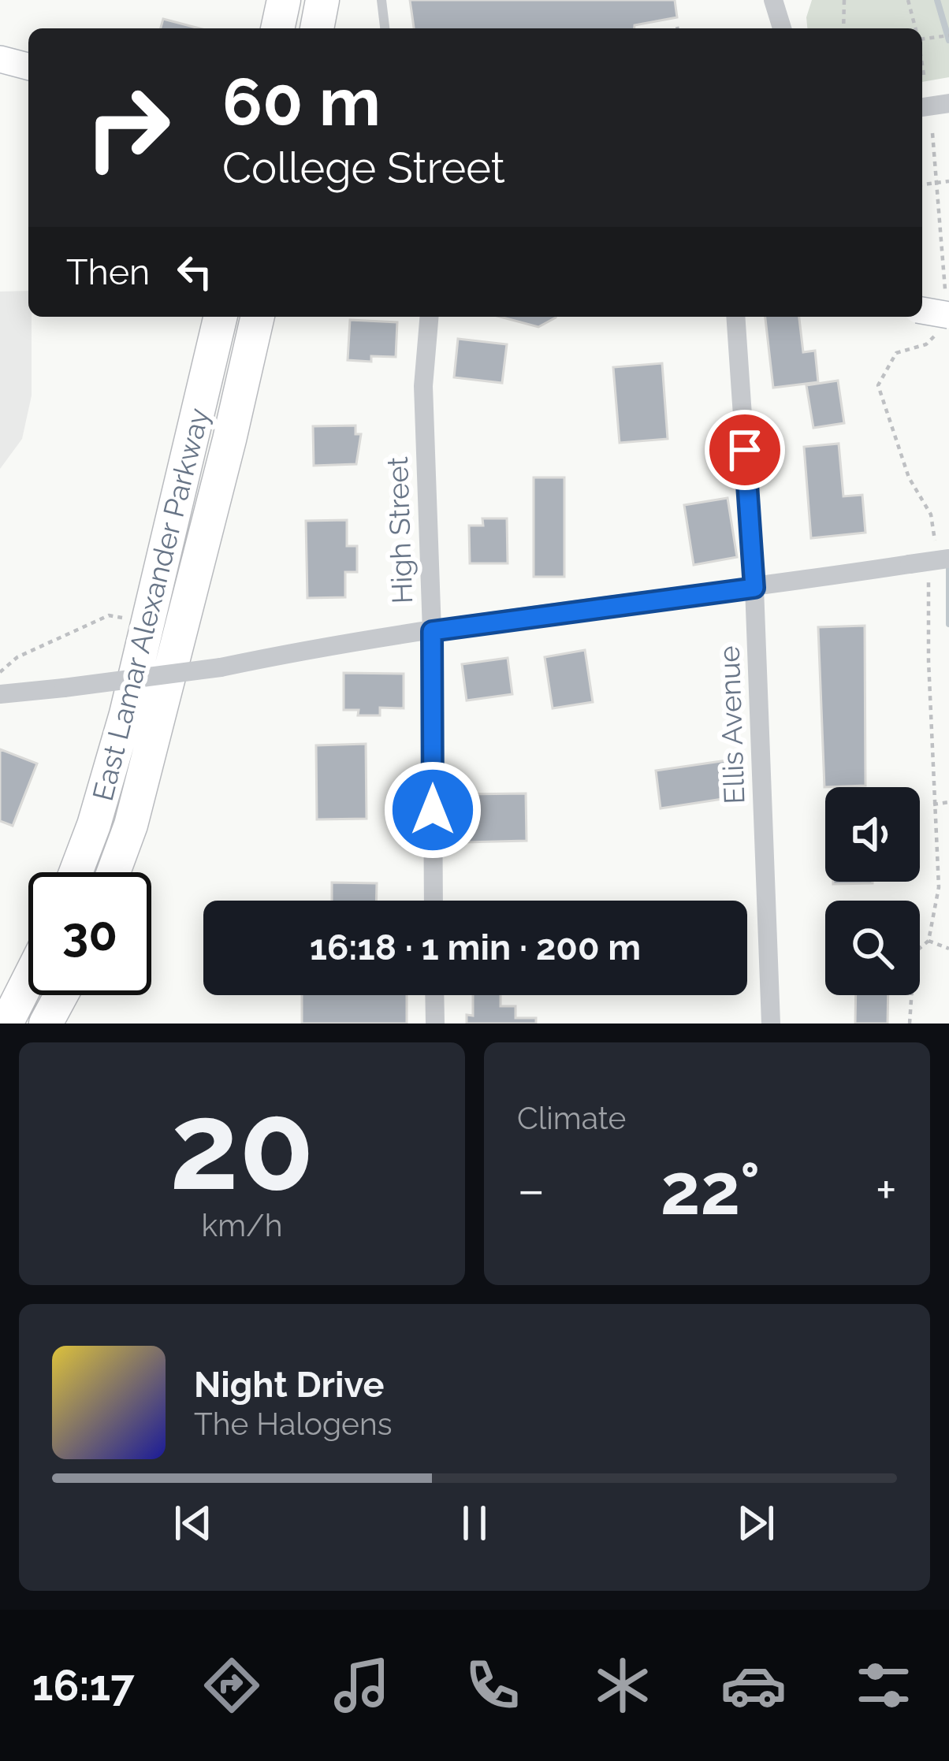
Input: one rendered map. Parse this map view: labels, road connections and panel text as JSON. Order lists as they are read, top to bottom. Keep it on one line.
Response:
{"streets":{"highway":["East Lamar Alexander Parkway"],"street":["High Street","Ellis Avenue"]},"page":{"turn":["60 m","College Street"],"then":"Then","limit":"30","trip":"16:18 · 1 min · 200 m","tile":[["20","km/h"],"Climate"],"heat":["−","22°","+"],"song":["Night Drive","The Halogens"],"tabs":"16:17"}}
